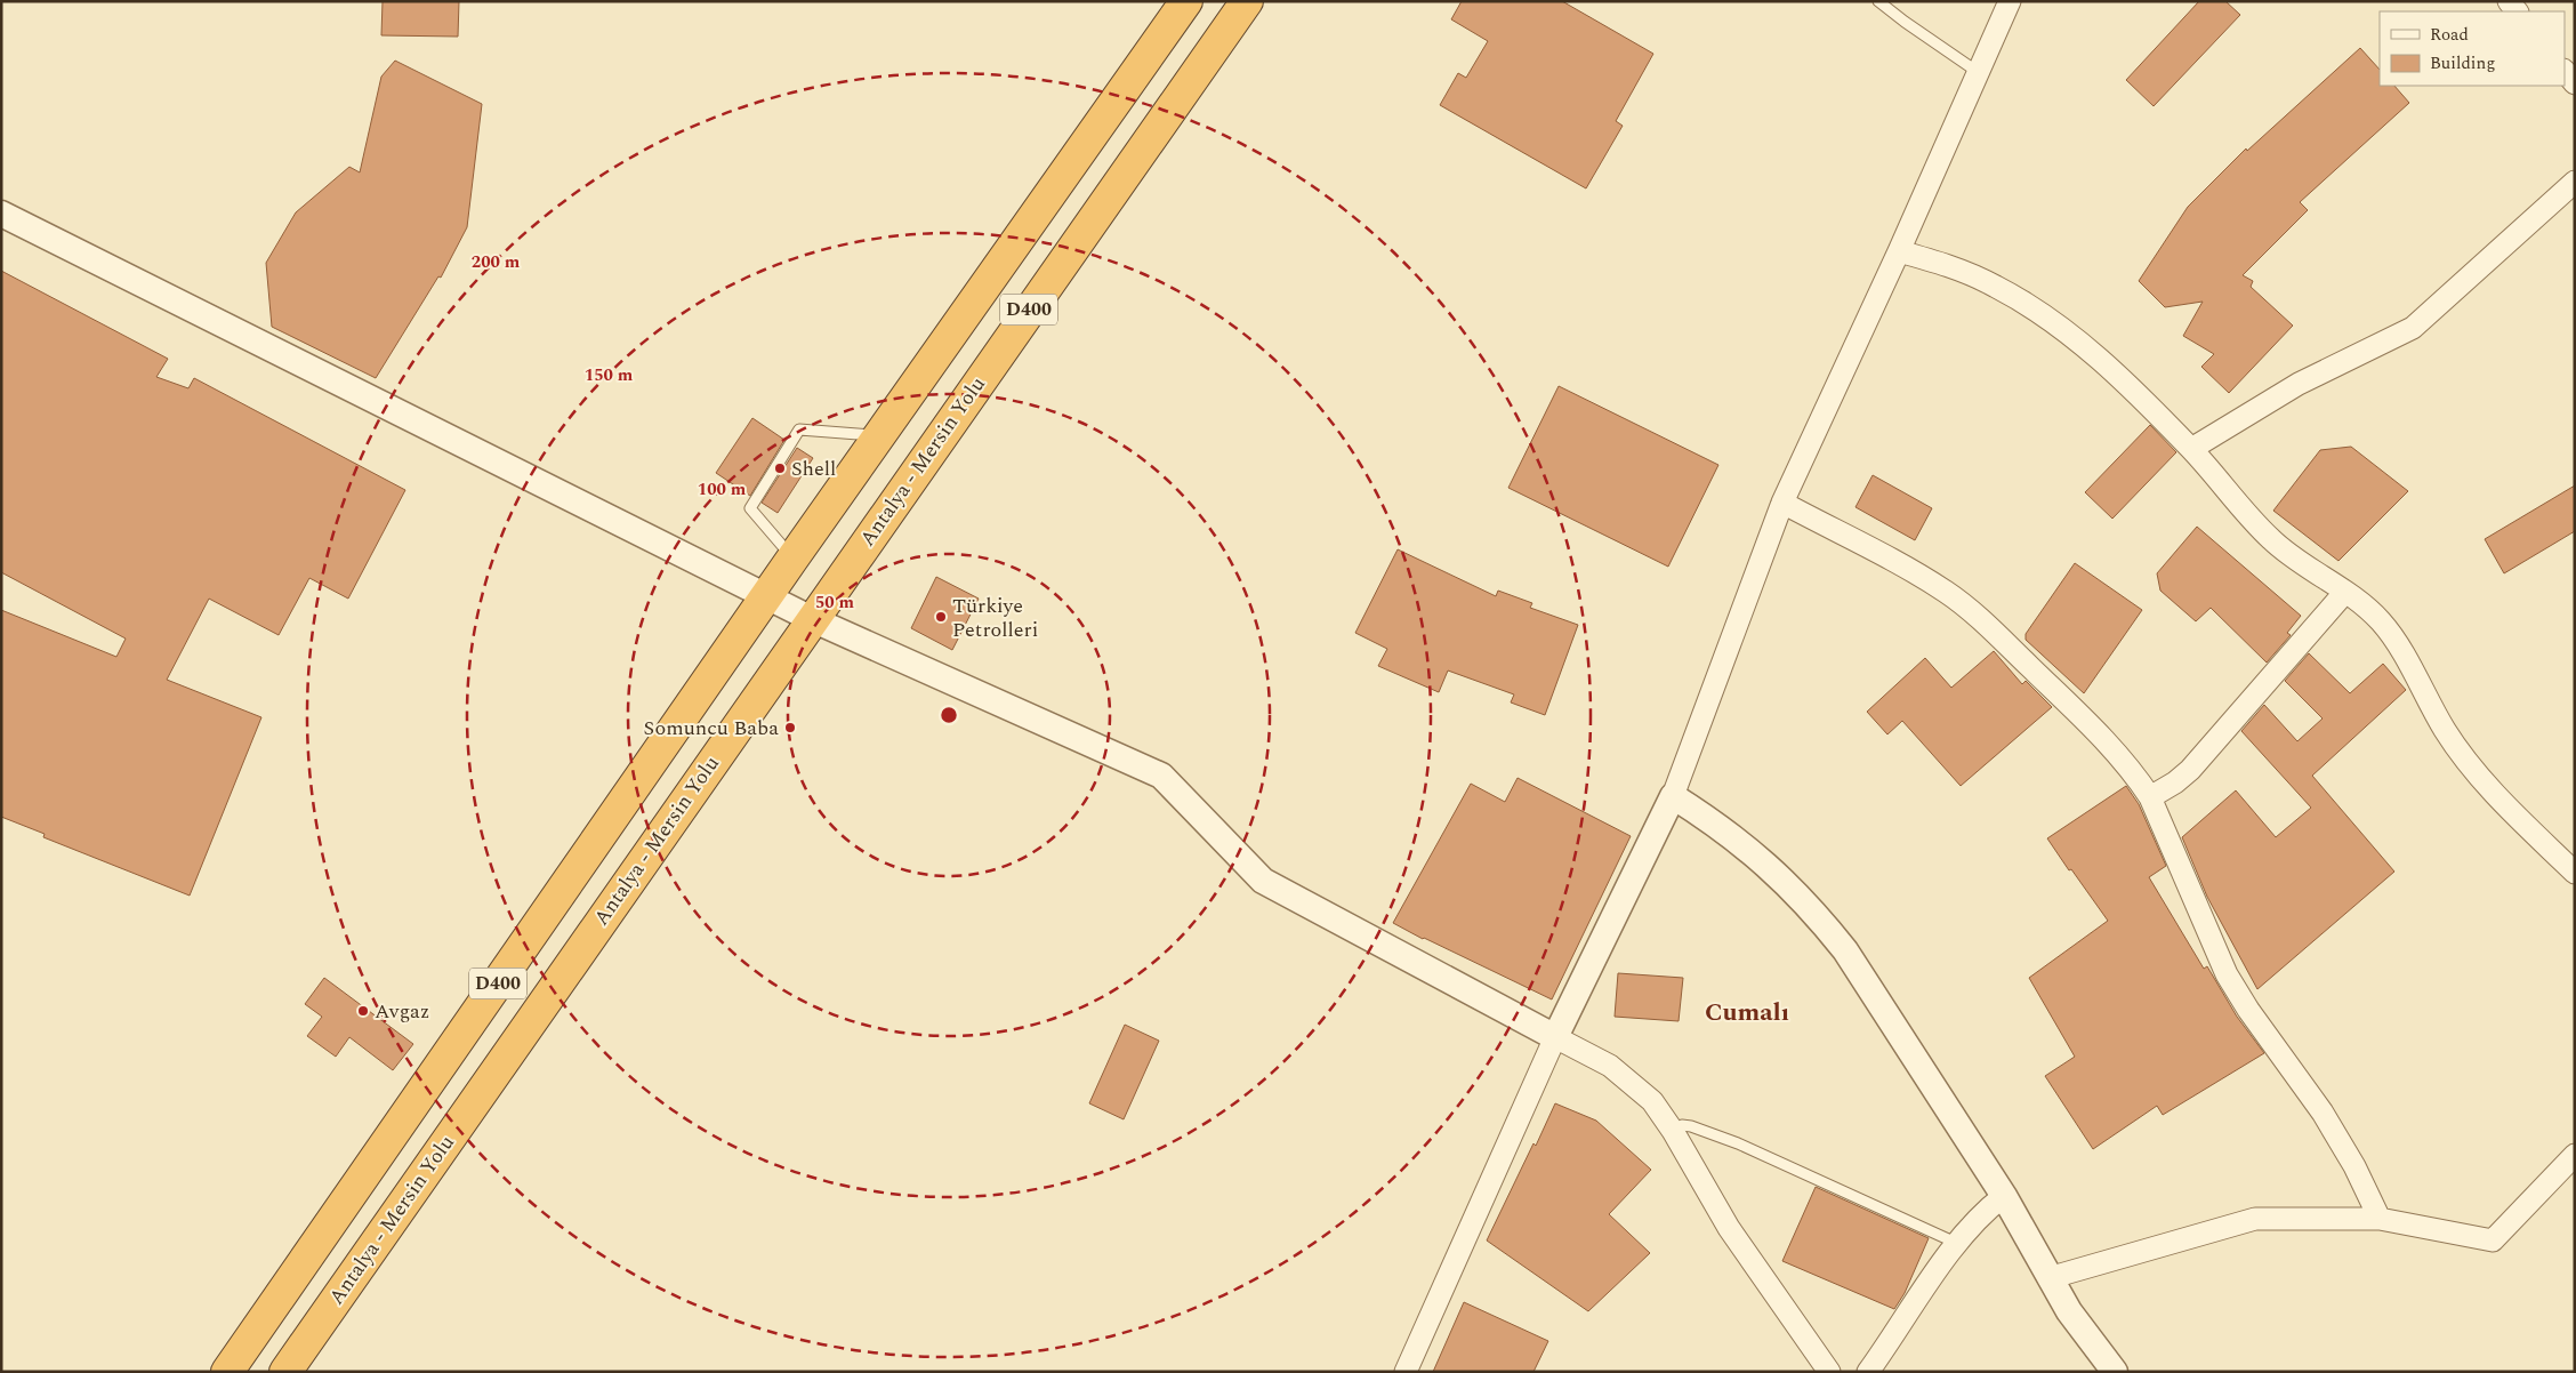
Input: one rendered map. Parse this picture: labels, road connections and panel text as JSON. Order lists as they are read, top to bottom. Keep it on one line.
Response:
{"streets":{"highway":["D400","Antalya - Mersin Yolu"]},"districts":["Cumalı"],"places":["Shell","Türkiye Petrolleri","Somuncu Baba","Avgaz"],"legend":["Road","Building"],"rings":["200 m","150 m","100 m","50 m"]}
